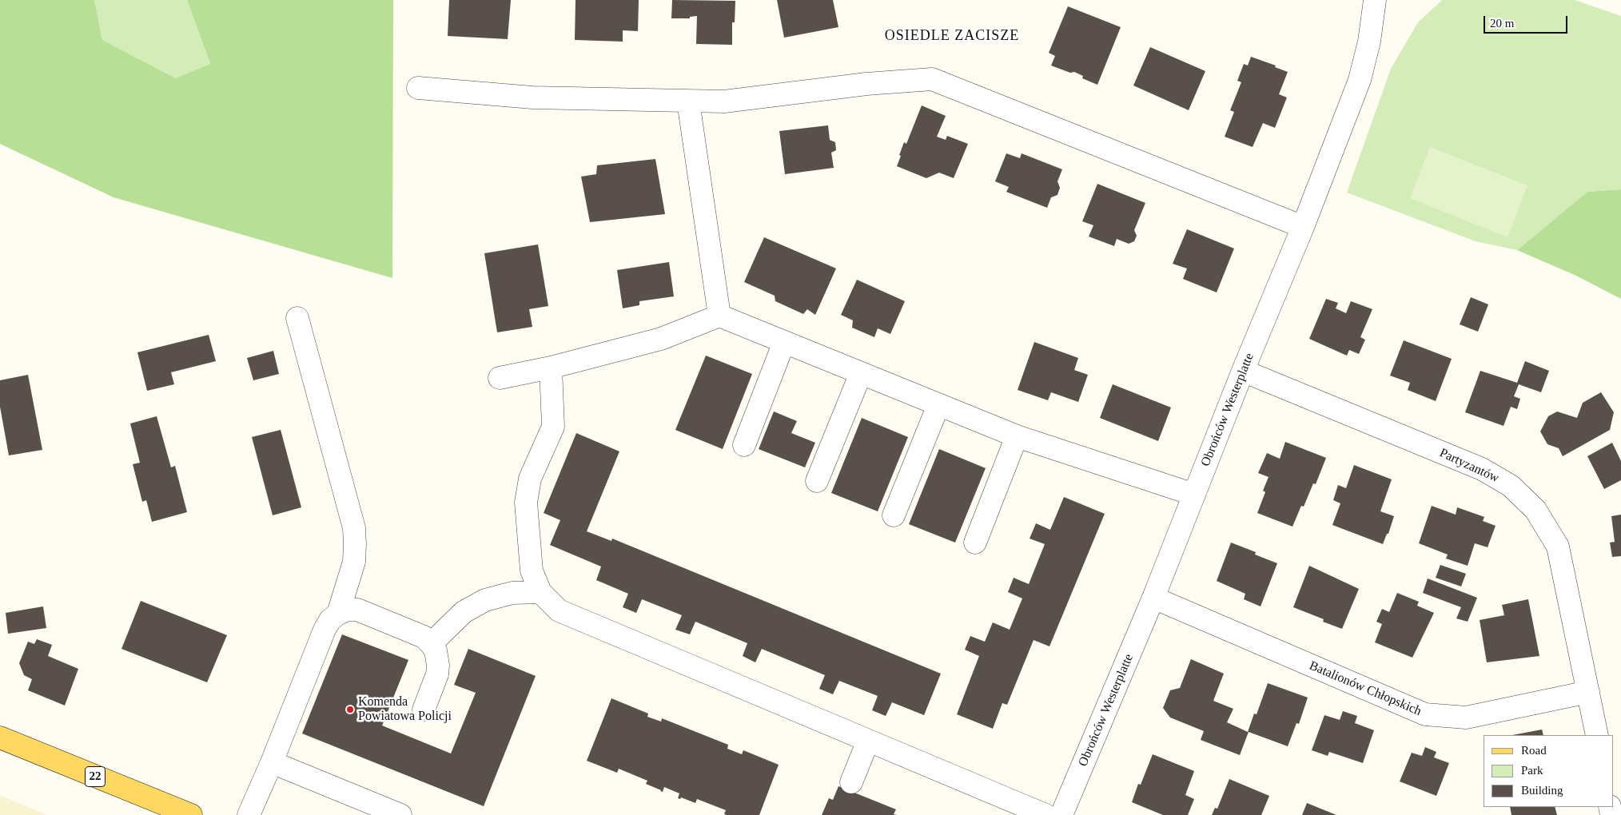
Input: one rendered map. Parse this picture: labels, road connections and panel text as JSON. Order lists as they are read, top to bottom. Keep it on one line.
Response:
{"streets":{"main road":["22"],"street":["Obrońców Westerplatte","Partyzantów","Batalionów Chłopskich"]},"crossings":[["Obrońców Westerplatte","Partyzantów"],["Obrońców Westerplatte","Batalionów Chłopskich"],["Partyzantów","Batalionów Chłopskich"]],"districts":["OSIEDLE ZACISZE"],"places":["Komenda Powiatowa Policji"],"legend":["Road","Park","Building"],"scale_bar":"20 m"}
